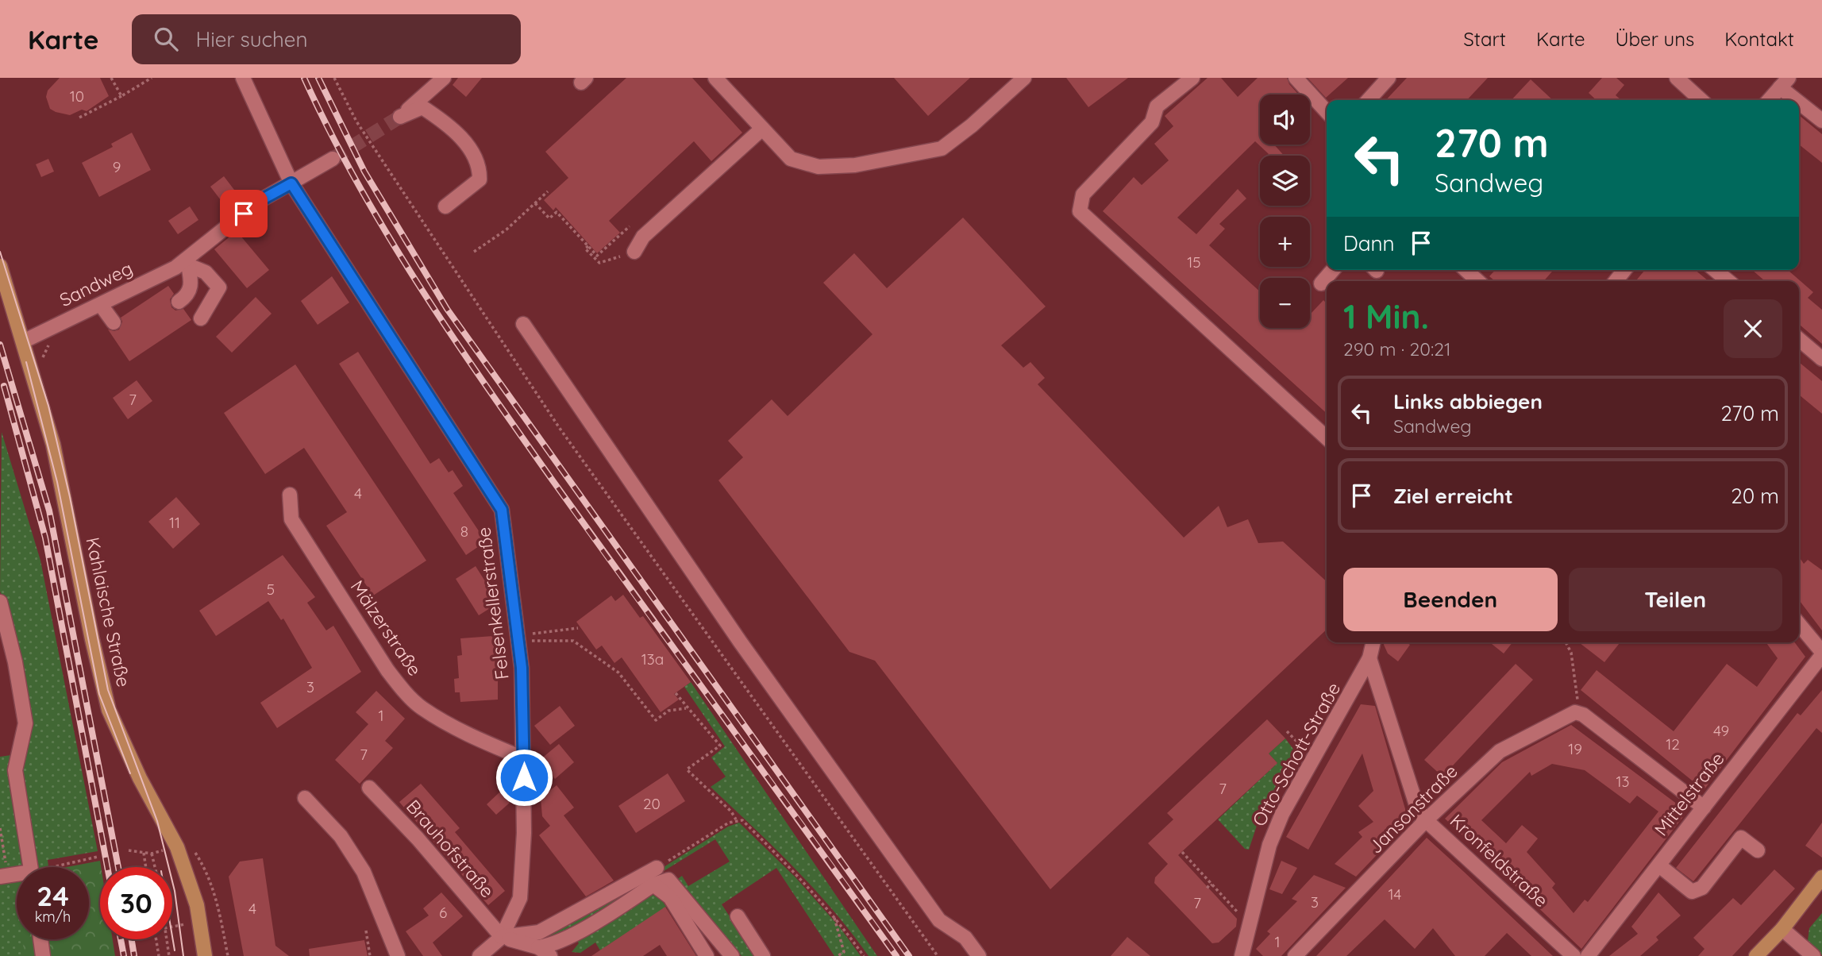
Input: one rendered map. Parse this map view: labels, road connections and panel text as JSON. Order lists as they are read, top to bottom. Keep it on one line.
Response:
{"streets":{"main road":["Kahlaische Straße"],"street":["Sandweg","Felsenkellerstraße","Mälzerstraße","Otto-Schott-Straße","Mittelstraße","Jansonstraße","Brauhofstraße","Kronfeldstraße"]},"crossings":[["Sandweg","Felsenkellerstraße"],["Sandweg","Kahlaische Straße"],["Felsenkellerstraße","Mälzerstraße"],["Felsenkellerstraße","Brauhofstraße"],["Otto-Schott-Straße","Kronfeldstraße"],["Jansonstraße","Kronfeldstraße"]],"house_numbers":["10","9","15","7","4","11","8","5","13a","3","1","49","12","19","7","13","7","20","14","3","7","4","6","1"],"page":{"header":"Karte","search":"Hier suchen","nav":["Start","Karte","Über uns","Kontakt"],"map_buttons":["+","−"],"turn":["270 m","Sandweg"],"then":"Dann","heading":["1 Min.","290 m · 20:21"],"list":[{"name":"Links abbiegen","note":"Sandweg","value":"270 m"},{"name":"Ziel erreicht","value":"20 m"}],"buttons":["Beenden","Teilen"],"speed":"24 km/h","limit":"30"}}
